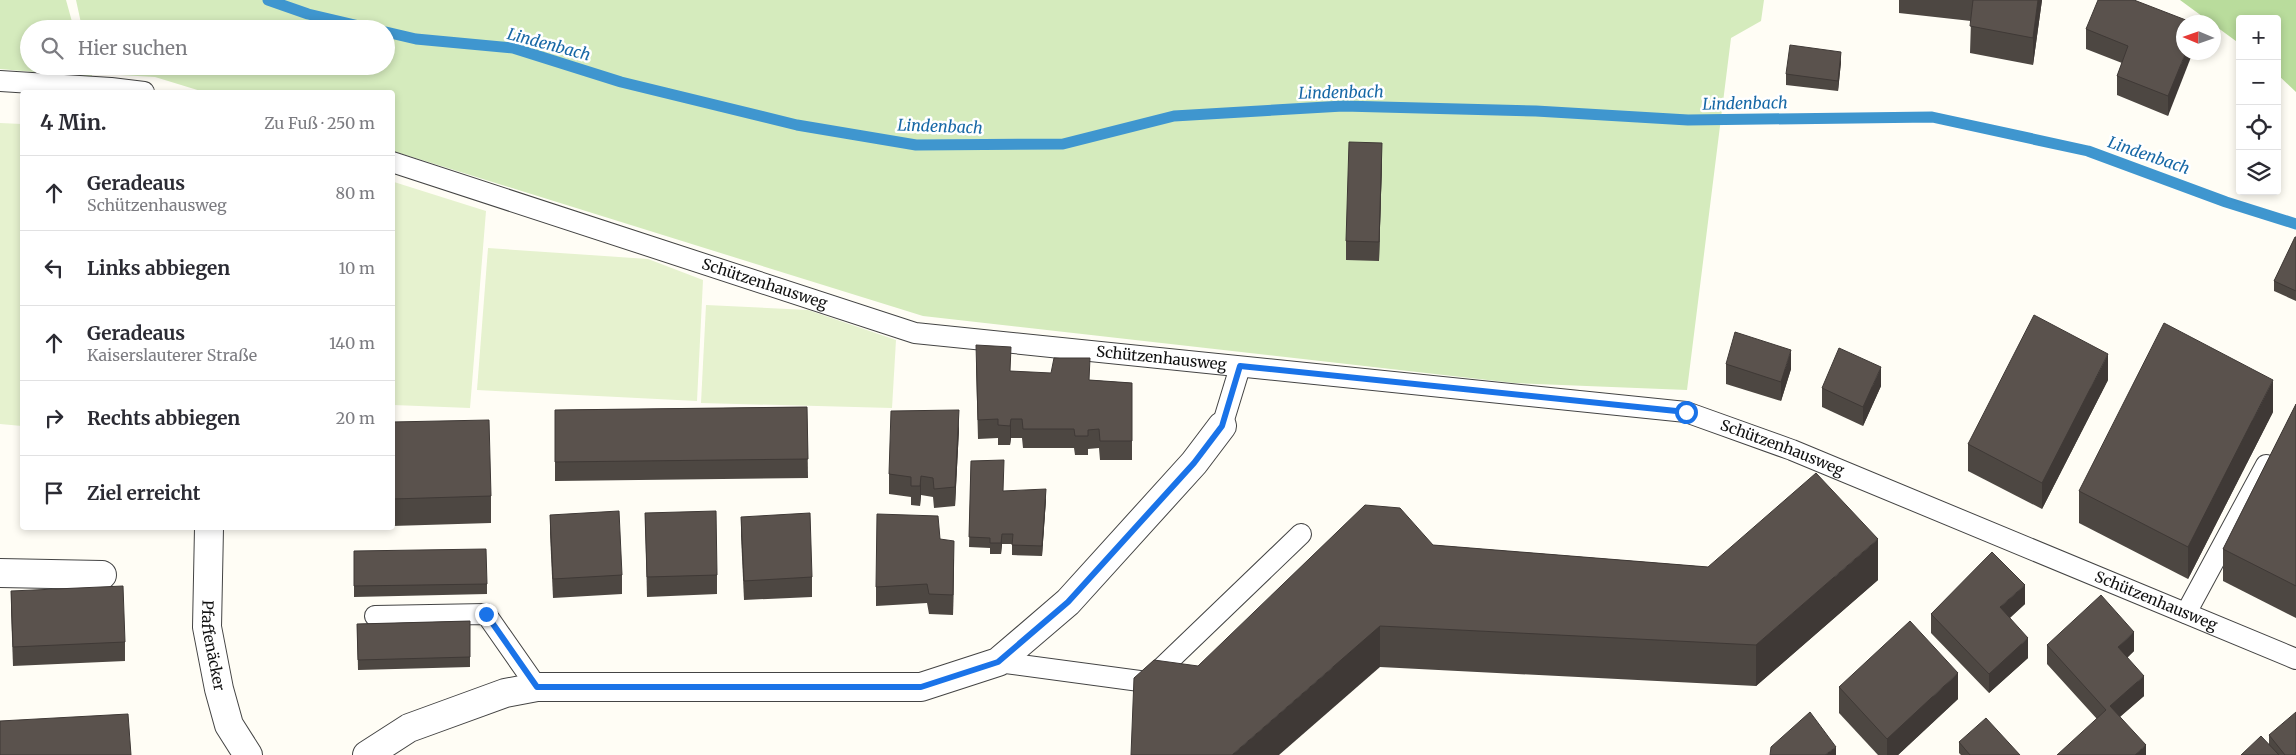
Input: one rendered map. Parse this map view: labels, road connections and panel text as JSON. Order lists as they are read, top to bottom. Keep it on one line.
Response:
{"streets":{"street":["Pfaffenäcker"],"lane":["Schützenhausweg"]},"water":["Lindenbach"],"north":"left","page":{"map_buttons":["+","−"],"search":"Hier suchen","heading":["4 Min.","Zu Fuß · 250 m"],"list":[["Geradeaus","Schützenhausweg","80 m"],["Links abbiegen","10 m"],["Geradeaus","Kaiserslauterer Straße","140 m"],["Rechts abbiegen","20 m"],"Ziel erreicht"]}}
